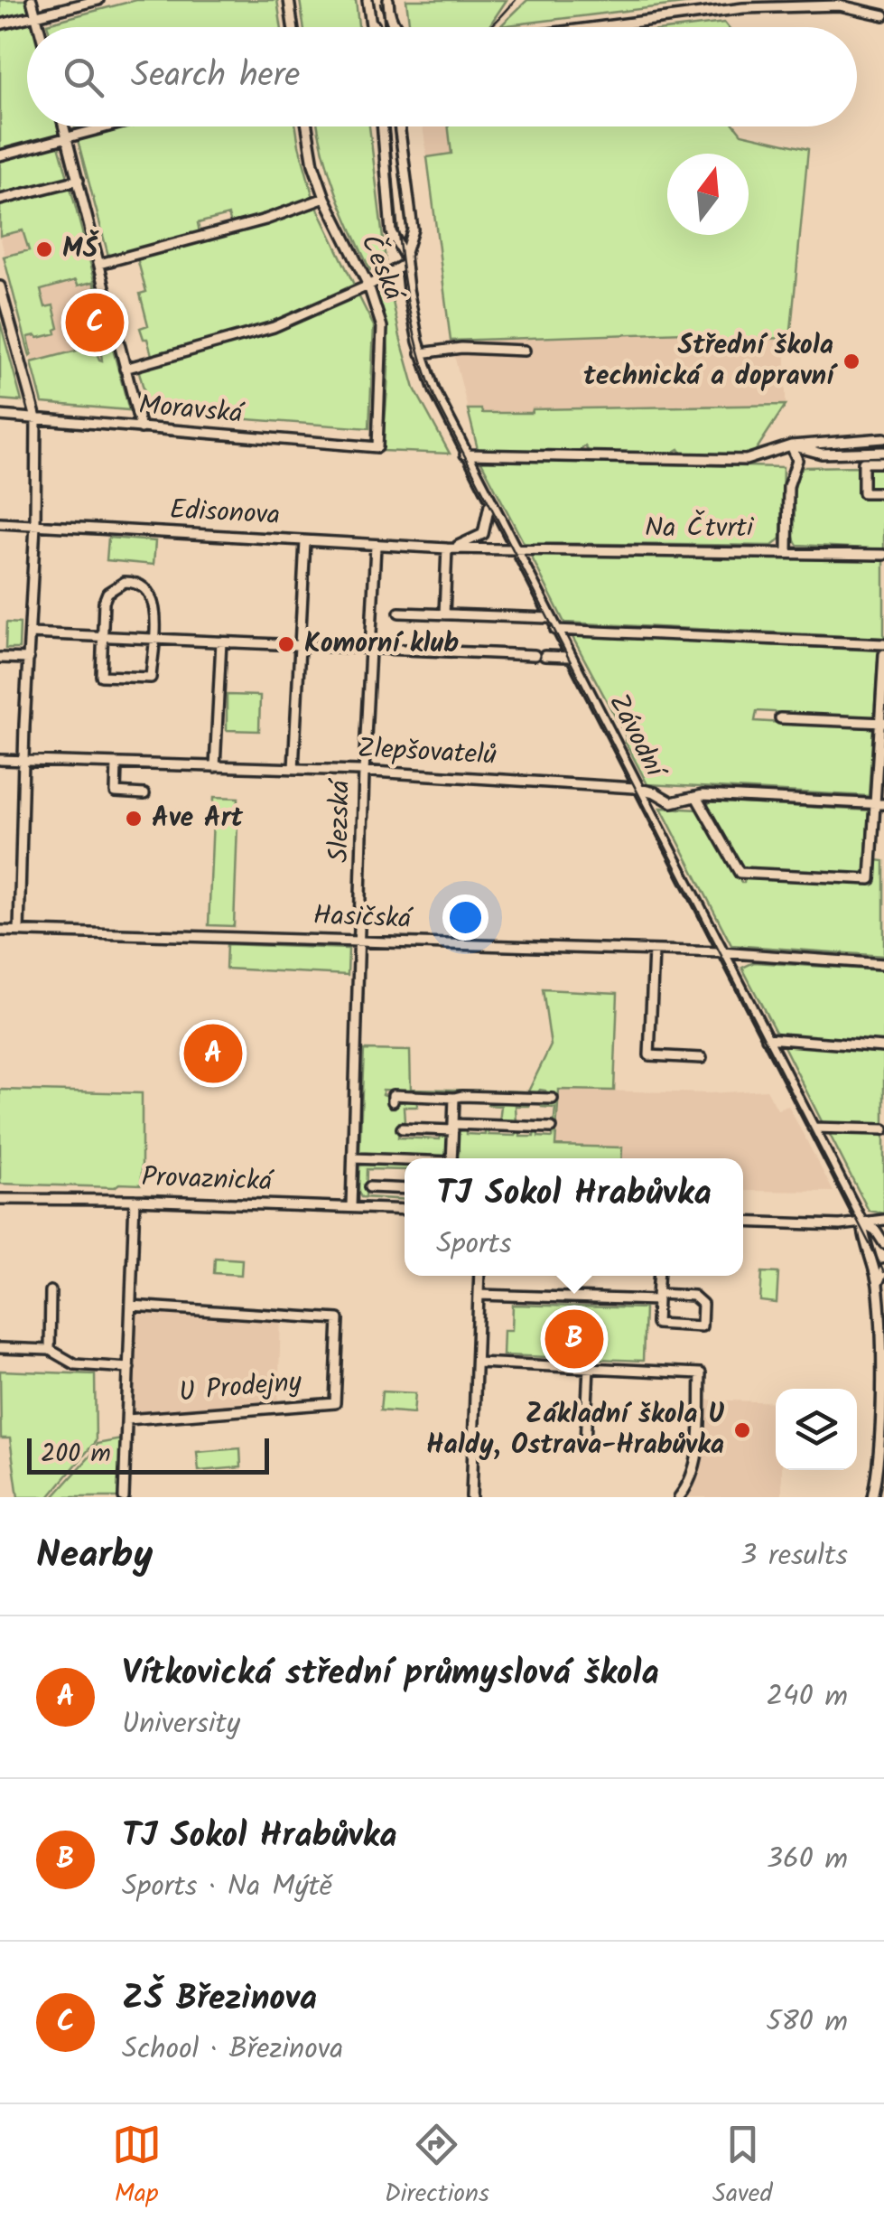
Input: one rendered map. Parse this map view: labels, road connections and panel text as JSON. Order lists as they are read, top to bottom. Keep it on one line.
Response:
{"streets":{"street":["Česká","Moravská","Edisonova","Na Čtvrti","Závodní","Zlepšovatelů","Slezská","Hasičská","Provaznická","U Prodejny"]},"crossings":[["Česká","Moravská"],["Edisonova","Na Čtvrti"],["Edisonova","Závodní"],["Edisonova","Slezská"],["Na Čtvrti","Závodní"],["Závodní","Zlepšovatelů"],["Závodní","Hasičská"],["Zlepšovatelů","Slezská"],["Slezská","Hasičská"],["Slezská","Provaznická"]],"places":["MŠ","Střední škola technická a dopravní","Komorní klub","Ave Art","Základní škola U Haldy, Ostrava-Hrabůvka"],"scale_bar":"200 m","north":"top","page":{"search":"Search here","pins":["C","A","B"],"popup":["TJ Sokol Hrabůvka","Sports"],"scale":"200 m","heading":["Nearby","3 results"],"list":[{"mark":"A","name":"Vítkovická střední průmyslová škola","note":"University","value":"240 m"},{"mark":"B","name":"TJ Sokol Hrabůvka","note":"Sports · Na Mýtě","value":"360 m"},{"mark":"C","name":"ZŠ Březinova","note":"School · Březinova","value":"580 m"}],"nav":["Map","Directions","Saved"]}}
